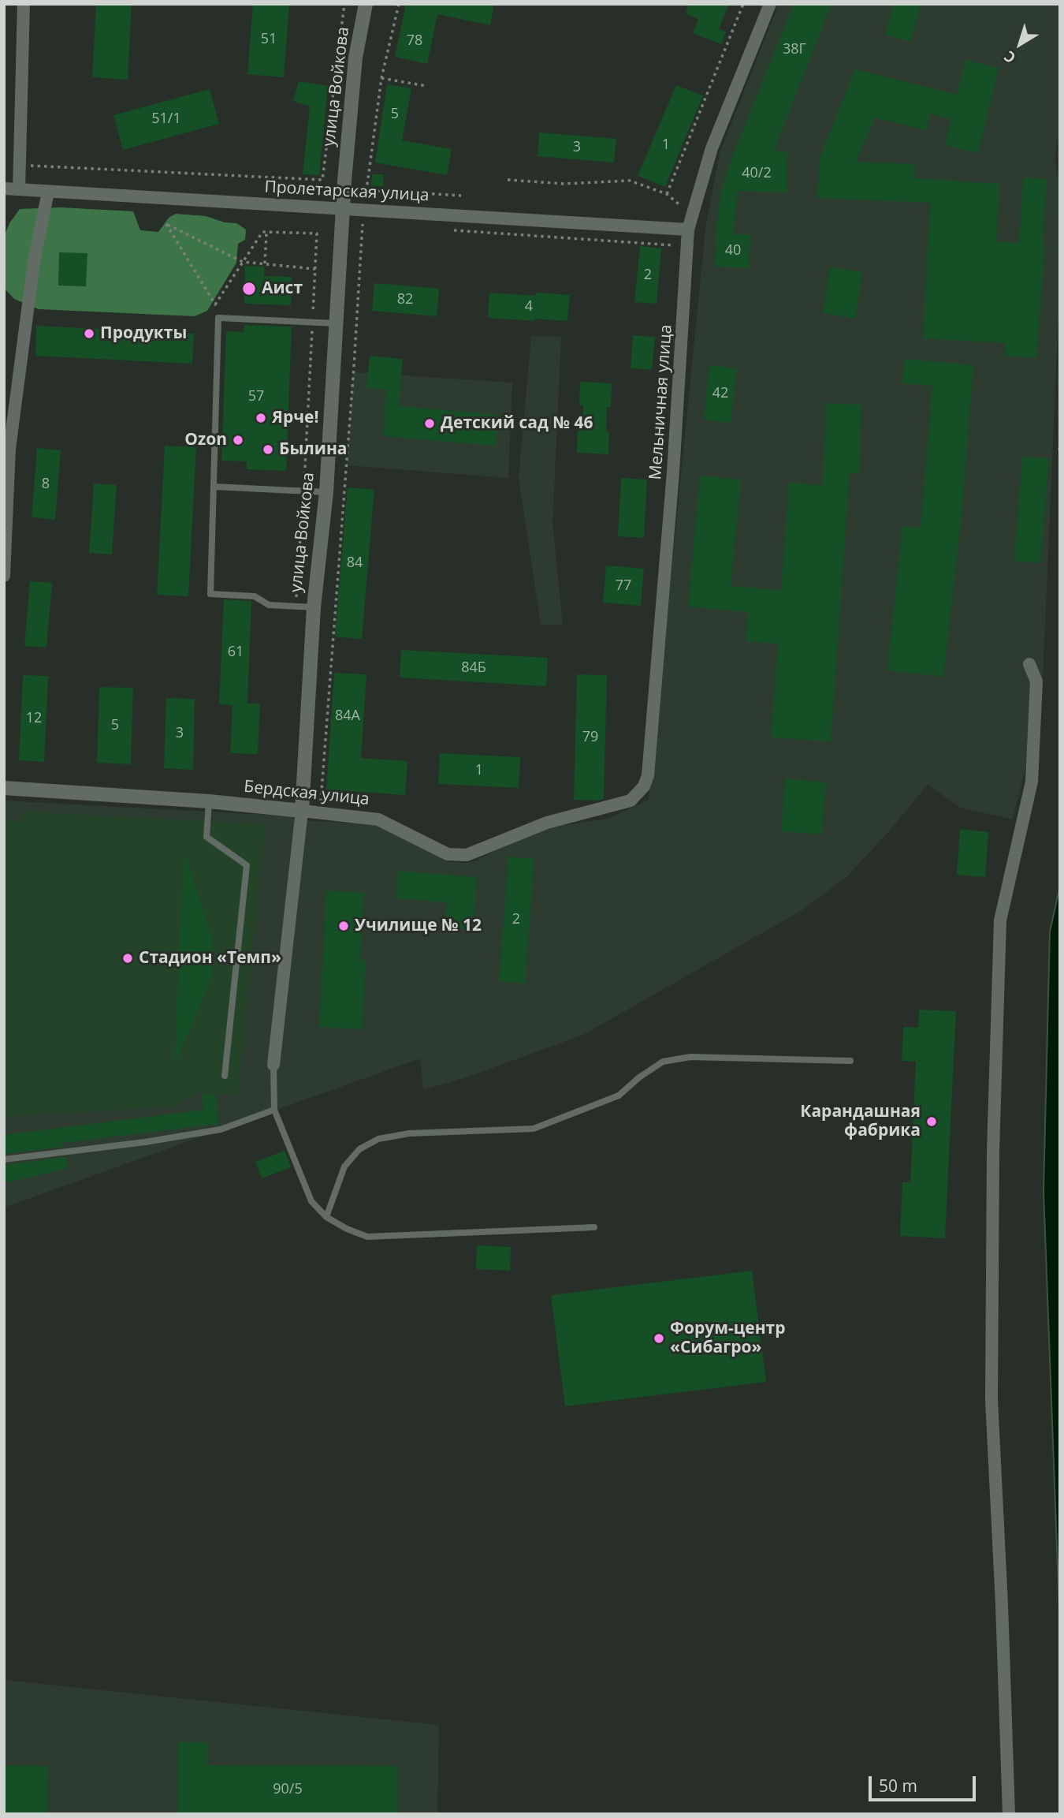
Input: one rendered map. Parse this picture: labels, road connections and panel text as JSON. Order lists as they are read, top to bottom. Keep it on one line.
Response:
{"streets":{"street":["улица Войкова","Пролетарская улица","Мельничная улица","Бердская улица"]},"crossings":[["улица Войкова","Пролетарская улица"],["улица Войкова","Бердская улица"],["Пролетарская улица","Мельничная улица"],["Мельничная улица","Бердская улица"]],"places":["Аист","Продукты","Ярче!","Детский сад № 46","Ozon","Былина","Училище № 12","Стадион «Темп»","Карандашная фабрика","Форум-центр «Сибагро»"],"house_numbers":["51","78","38Г","5","51/1","1","3","40/2","40","2","82","4","42","57","8","84","77","61","84Б","84А","12","5","3","79","1","2","90/5"],"scale_bar":"50 m","north":"bottom left"}
